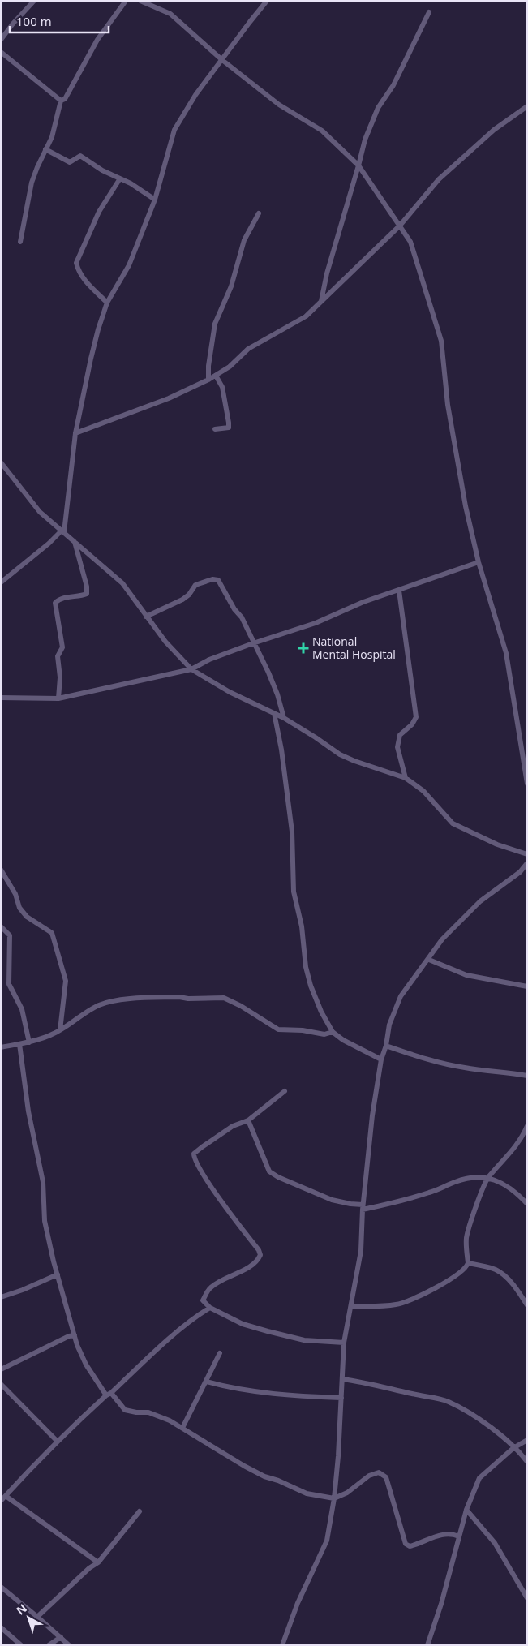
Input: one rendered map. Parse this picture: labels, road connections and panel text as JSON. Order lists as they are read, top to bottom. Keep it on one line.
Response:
{"places":{"health":["National Mental Hospital"]},"scale_bar":"100 m","north":"top left"}
